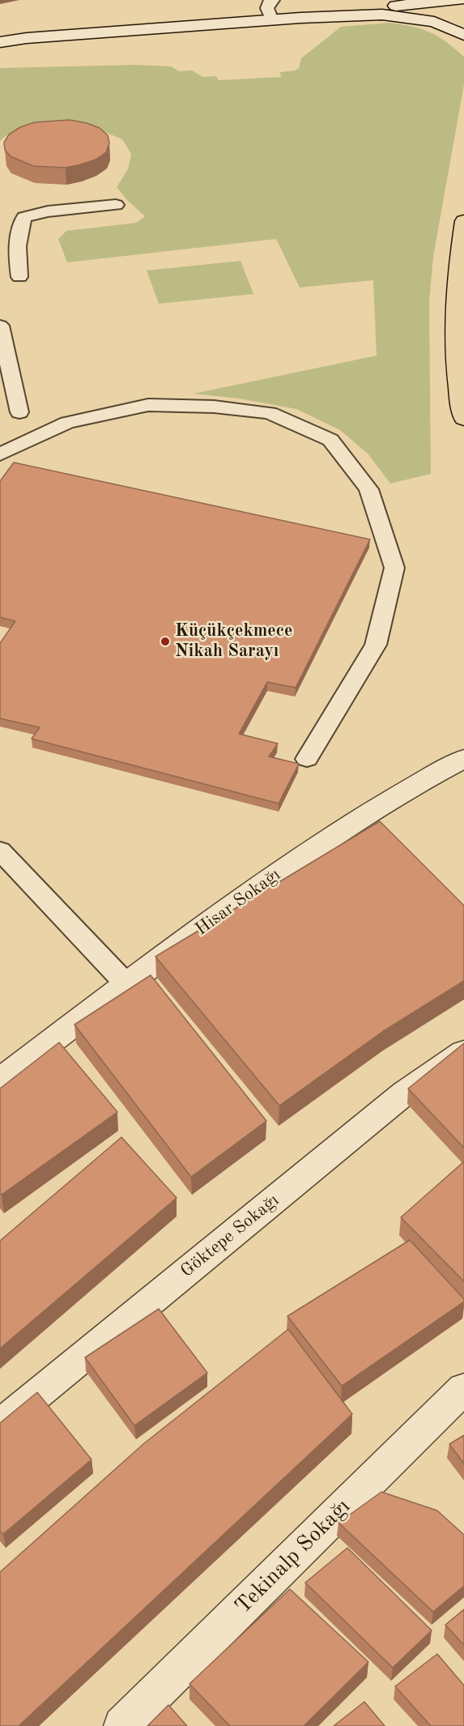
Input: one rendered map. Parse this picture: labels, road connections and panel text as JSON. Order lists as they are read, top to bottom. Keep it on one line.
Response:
{"streets":{"street":["Hisar Sokağı","Göktepe Sokağı","Tekinalp Sokağı"]},"places":["Küçükçekmece Nikah Sarayı"]}
